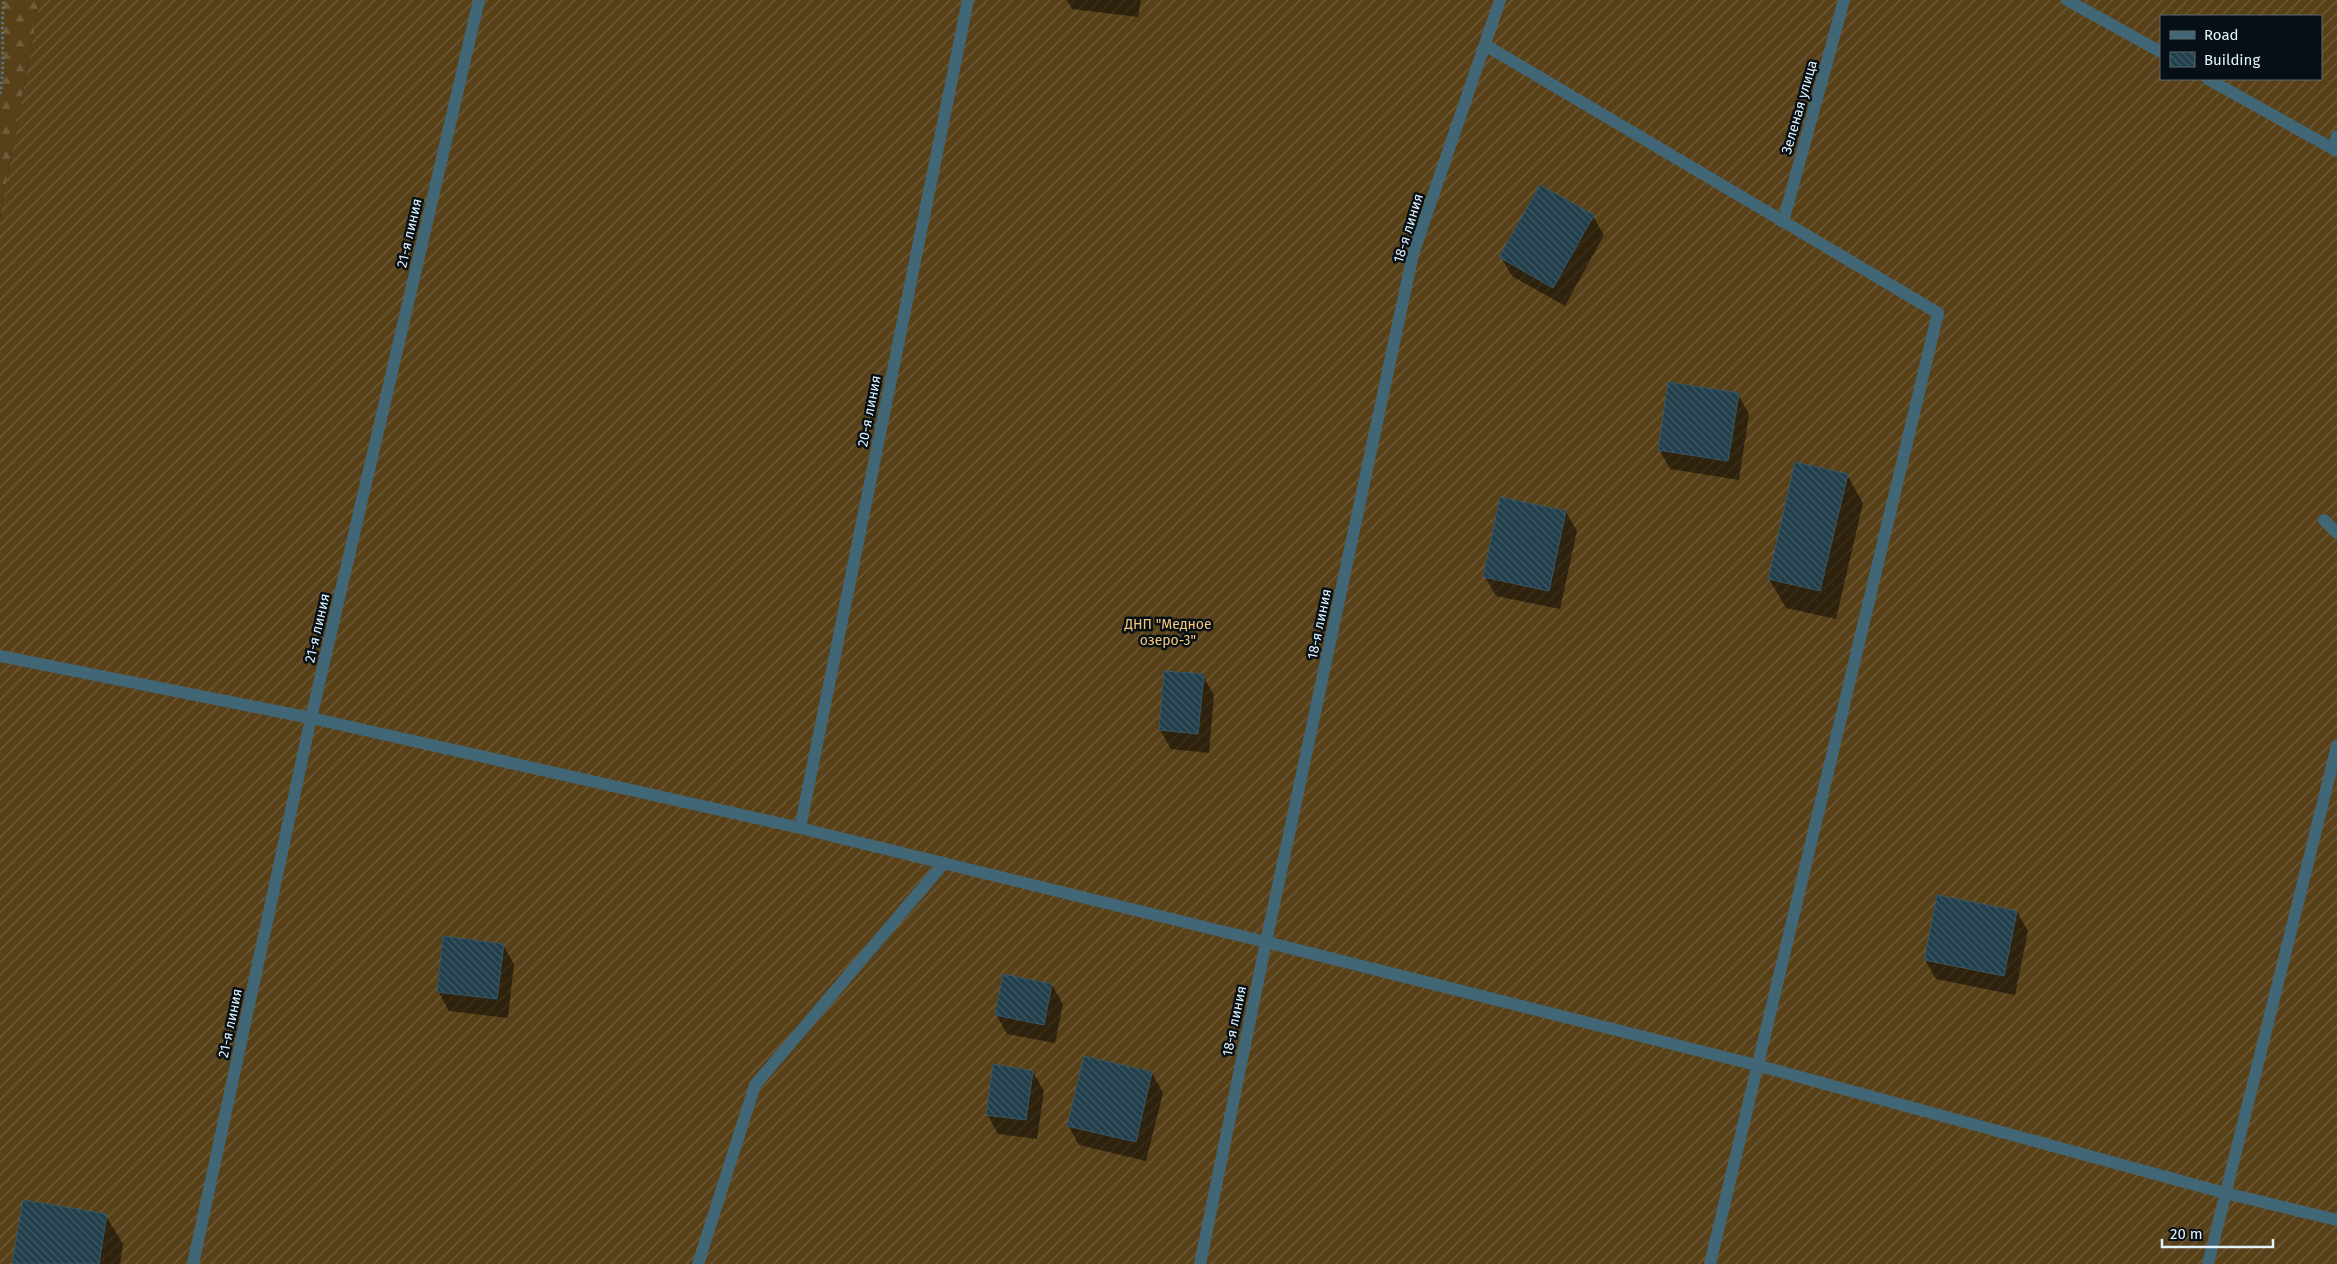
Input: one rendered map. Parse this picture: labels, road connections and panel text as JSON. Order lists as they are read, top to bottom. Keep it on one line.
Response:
{"streets":{"street":["Зеленая улица","18-я линия","21-я линия","20-я линия"]},"parks":["ДНП \"Медное озеро-3\""],"legend":["Road","Building"],"scale_bar":"20 m"}
